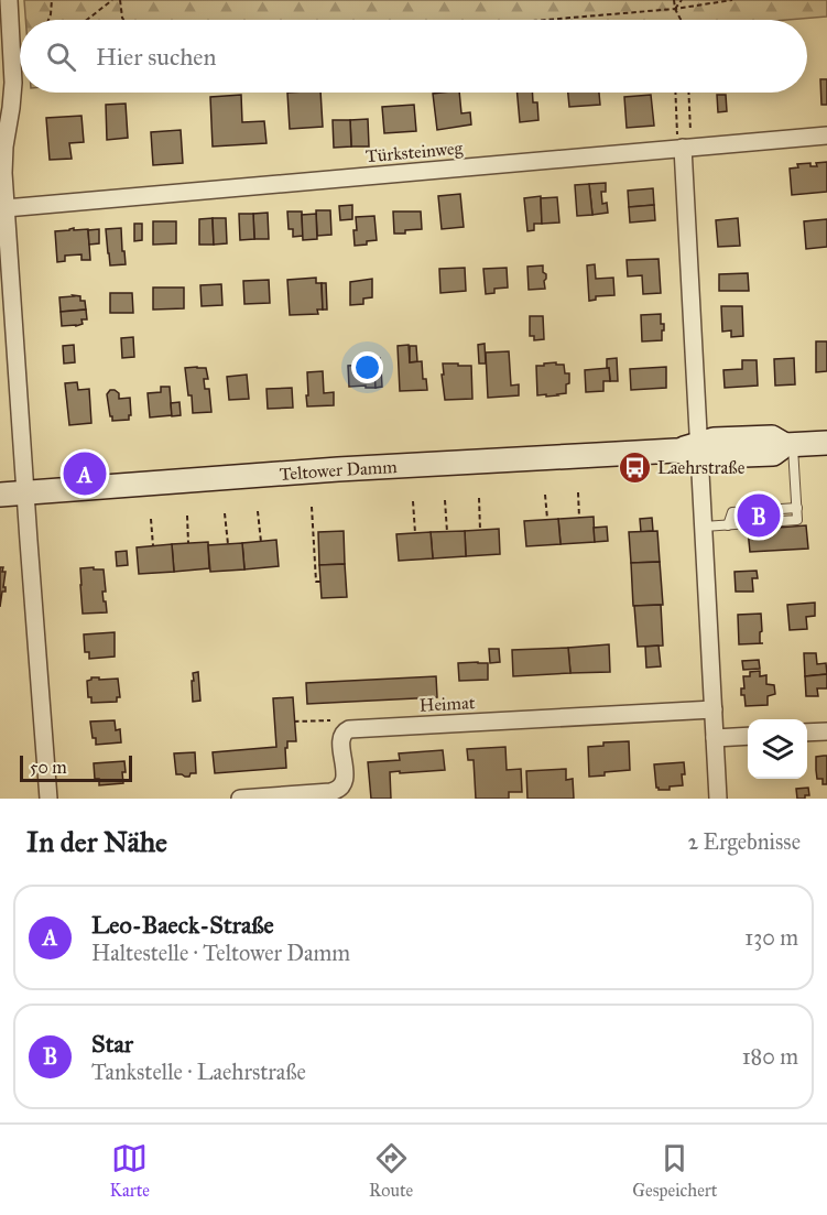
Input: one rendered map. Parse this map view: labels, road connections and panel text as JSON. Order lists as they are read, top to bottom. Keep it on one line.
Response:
{"streets":{"main road":["Teltower Damm"],"street":["Türksteinweg","Heimat"]},"places":{"bus stop":["Laehrstraße"]},"scale_bar":"50 m","page":{"search":"Hier suchen","pins":["A","B"],"scale":"50 m","heading":["In der Nähe","2 Ergebnisse"],"list":[{"mark":"A","name":"Leo-Baeck-Straße","note":"Haltestelle · Teltower Damm","value":"130 m"},{"mark":"B","name":"Star","note":"Tankstelle · Laehrstraße","value":"180 m"}],"nav":["Karte","Route","Gespeichert"]}}
